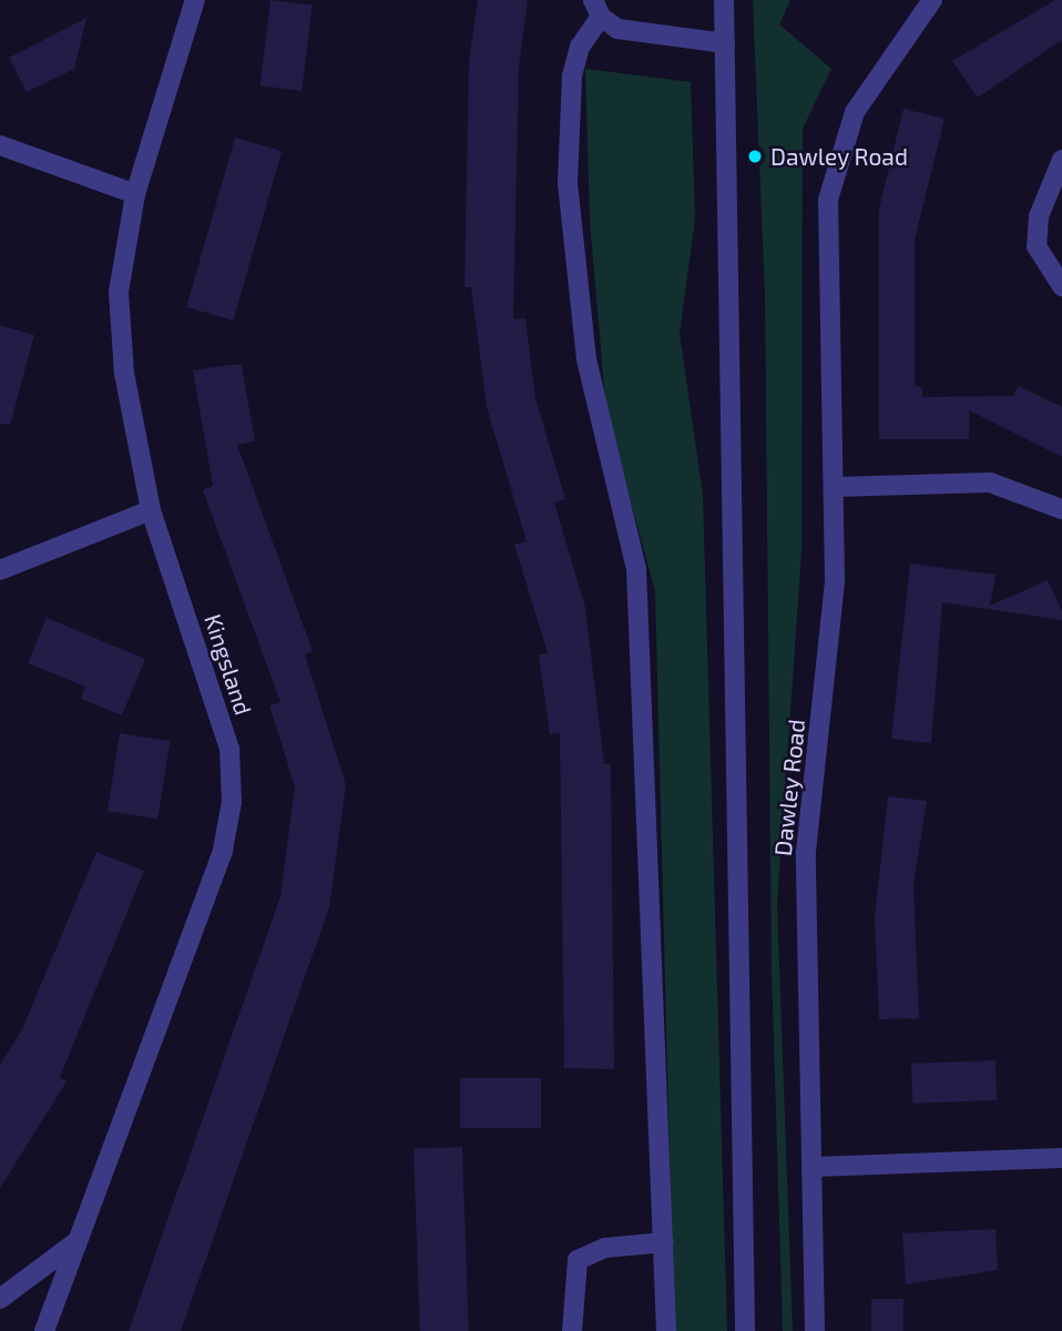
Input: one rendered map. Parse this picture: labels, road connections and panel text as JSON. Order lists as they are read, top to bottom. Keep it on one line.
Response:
{"streets":{"street":["Kingsland","Dawley Road"]},"places":["Dawley Road"]}
